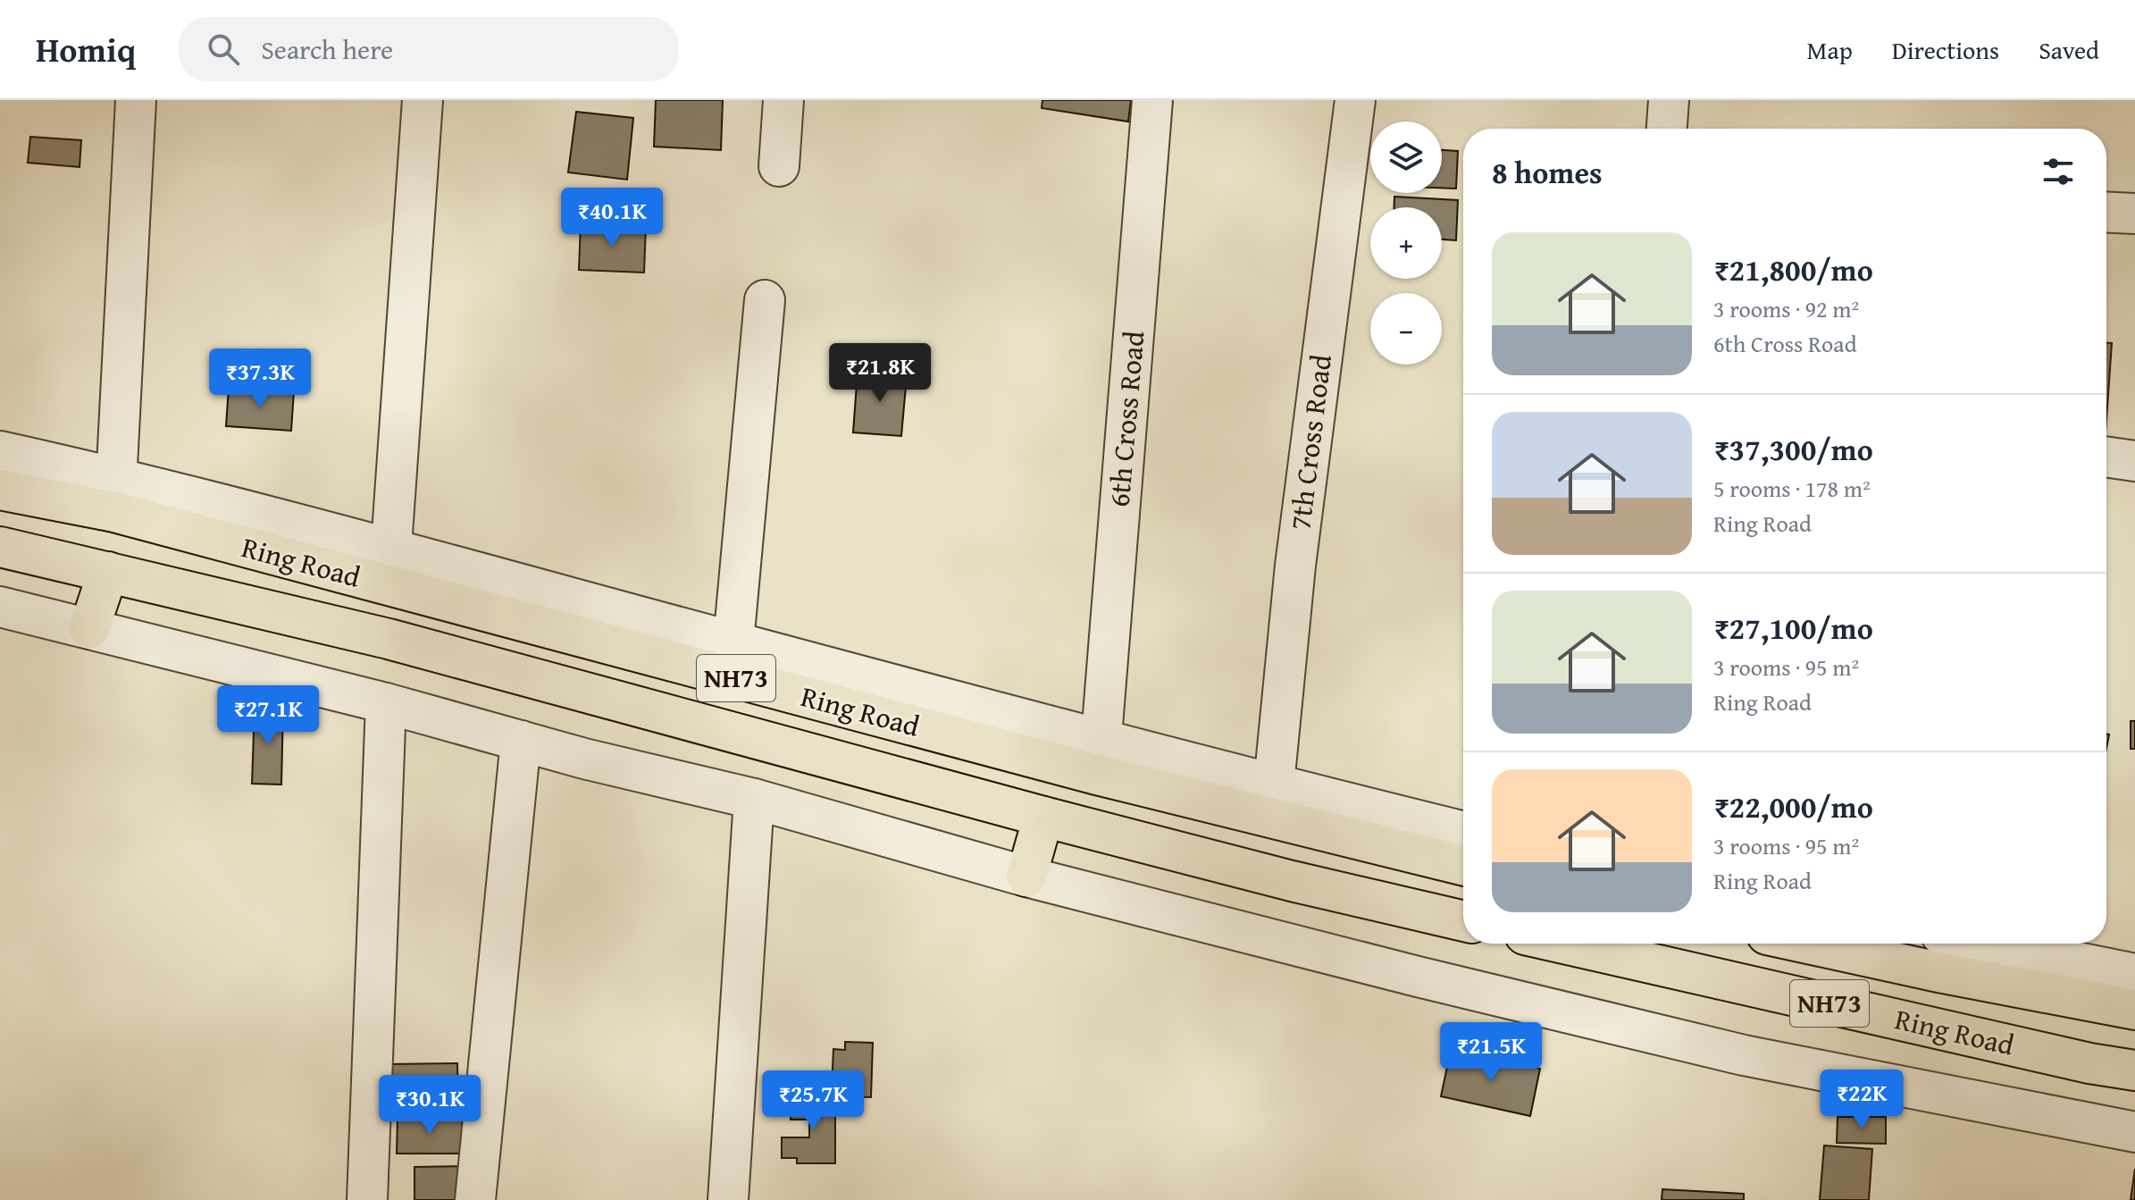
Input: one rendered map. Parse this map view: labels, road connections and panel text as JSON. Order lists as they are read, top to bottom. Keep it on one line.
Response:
{"streets":{"highway":["Ring Road","NH73"],"street":["6th Cross Road","7th Cross Road"]},"page":{"header":"Homiq","search":"Search here","nav":["Map","Directions","Saved"],"map_buttons":["+","−"],"heading":"8 homes","price":["₹40.1K","₹21.8K","₹37.3K","₹27.1K","₹21.5K","₹22K","₹25.7K","₹30.1K"],"list":[{"name":"₹21,800/mo","note":"3 rooms · 92 m² · 6th Cross Road"},{"name":"₹37,300/mo","note":"5 rooms · 178 m² · Ring Road"},{"name":"₹27,100/mo","note":"3 rooms · 95 m² · Ring Road"},{"name":"₹22,000/mo","note":"3 rooms · 95 m² · Ring Road"}]}}
